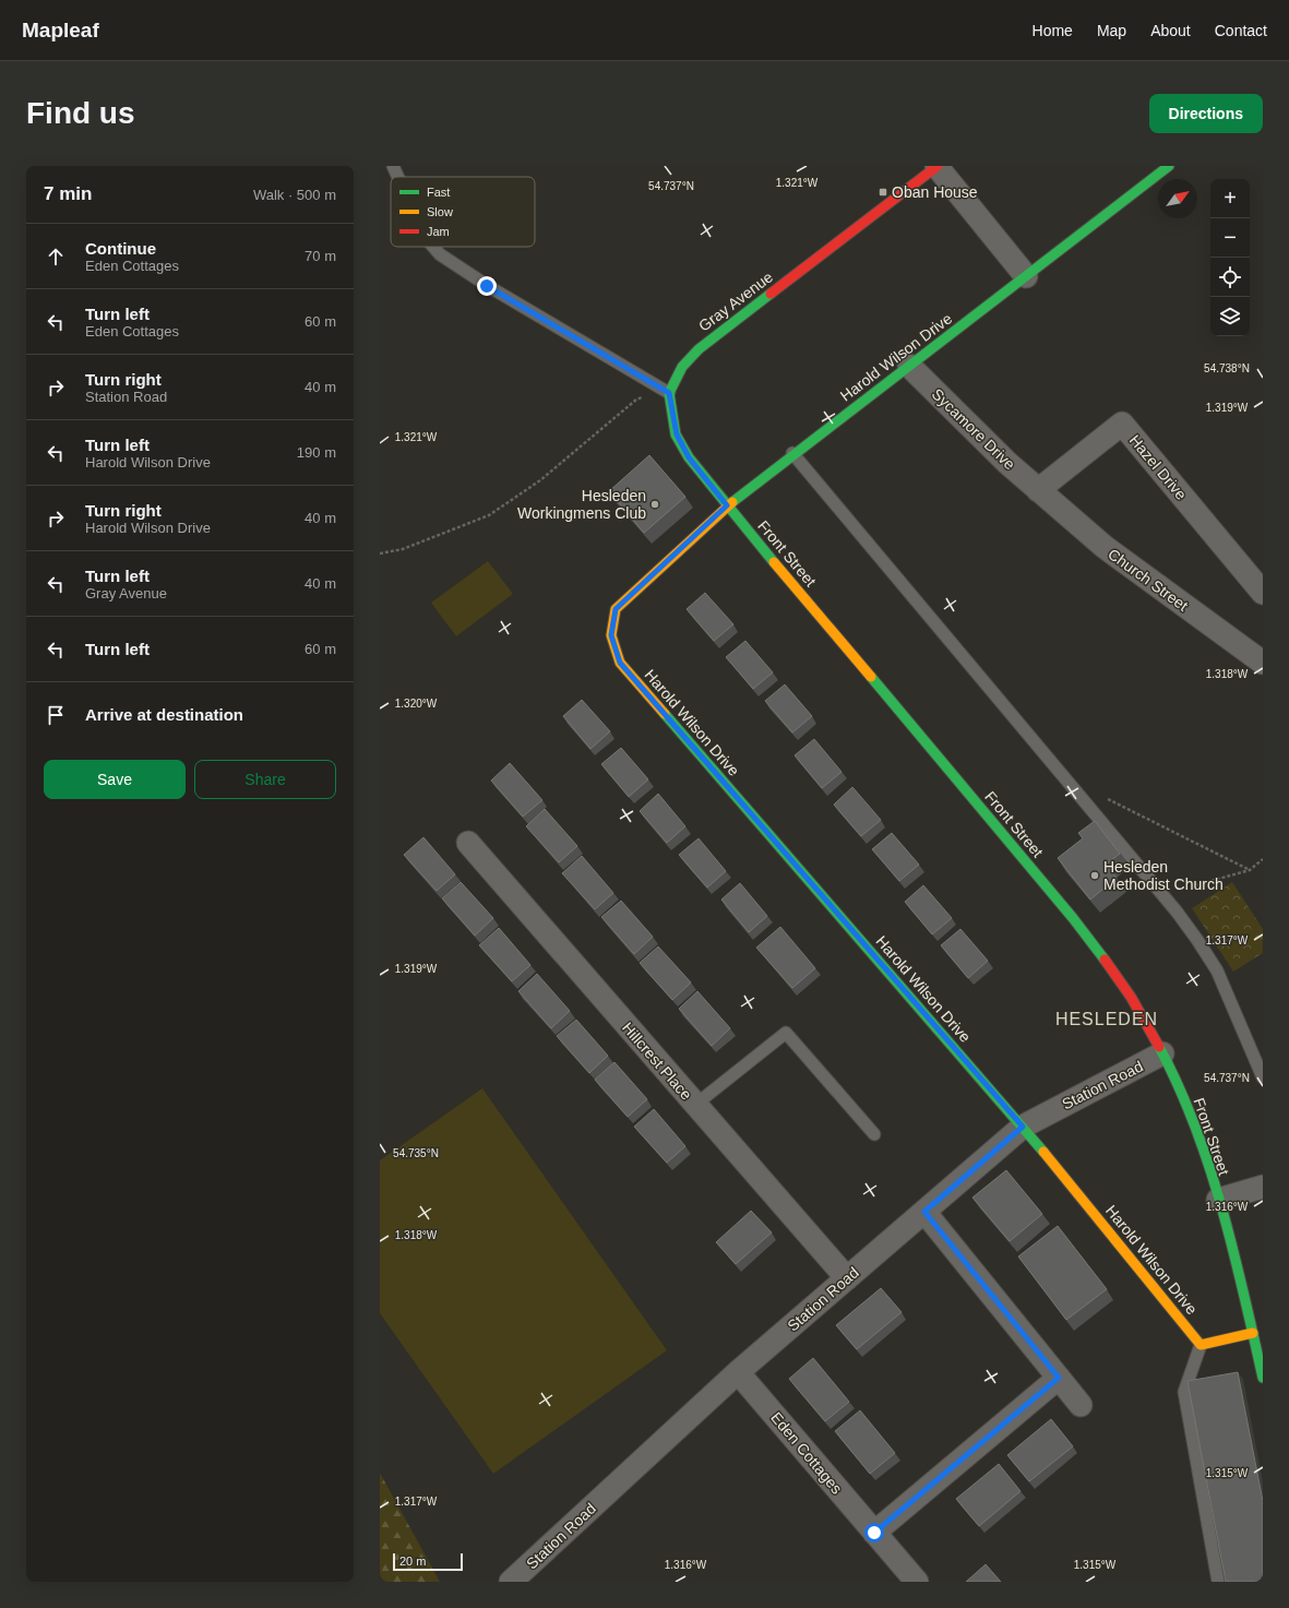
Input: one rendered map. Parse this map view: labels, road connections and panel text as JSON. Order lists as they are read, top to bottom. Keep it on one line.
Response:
{"streets":{"street":["Gray Avenue","Harold Wilson Drive","Sycamore Drive","Hazel Drive","Front Street","Church Street","Hillcrest Place","Station Road","Eden Cottages"]},"crossings":[["Harold Wilson Drive","Sycamore Drive"],["Harold Wilson Drive","Front Street"],["Harold Wilson Drive","Station Road"],["Sycamore Drive","Hazel Drive"],["Sycamore Drive","Church Street"],["Hazel Drive","Church Street"],["Front Street","Station Road"],["Hillcrest Place","Station Road"],["Station Road","Eden Cottages"]],"districts":["HESLEDEN"],"places":{"transit":["Oban House"],"other":["Hesleden Workingmens Club","Hesleden Methodist Church"]},"legend":["Fast","Slow","Jam"],"scale_bar":"20 m","north":"top right","page":{"header":"Mapleaf","nav":["Home","Map","About","Contact"],"buttons":["Directions",["Save","Share"]],"title":"Find us","heading":["7 min","Walk · 500 m"],"map_buttons":["+","−"],"list":[["Continue","Eden Cottages","70 m"],["Turn left","Eden Cottages","60 m"],["Turn right","Station Road","40 m"],["Turn left","Harold Wilson Drive","190 m"],["Turn right","Harold Wilson Drive","40 m"],["Turn left","Gray Avenue","40 m"],["Turn left","60 m"],"Arrive at destination"],"scale":"20 m"},"coordinates":["1.321°W","54.737°N","54.738°N","1.319°W","1.318°W","1.320°W","1.317°W","54.735°N","1.316°W","1.315°W"]}
